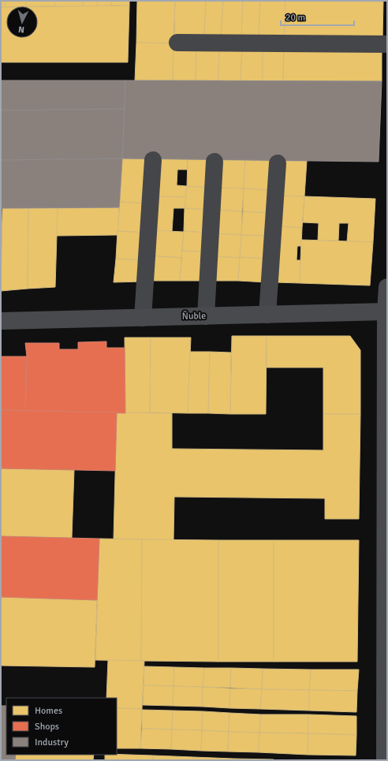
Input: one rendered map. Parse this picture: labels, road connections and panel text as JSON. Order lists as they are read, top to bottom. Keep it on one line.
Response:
{"streets":{"main road":["Ñuble"]},"legend":["Homes","Shops","Industry"],"scale_bar":"20 m","north":"bottom"}
